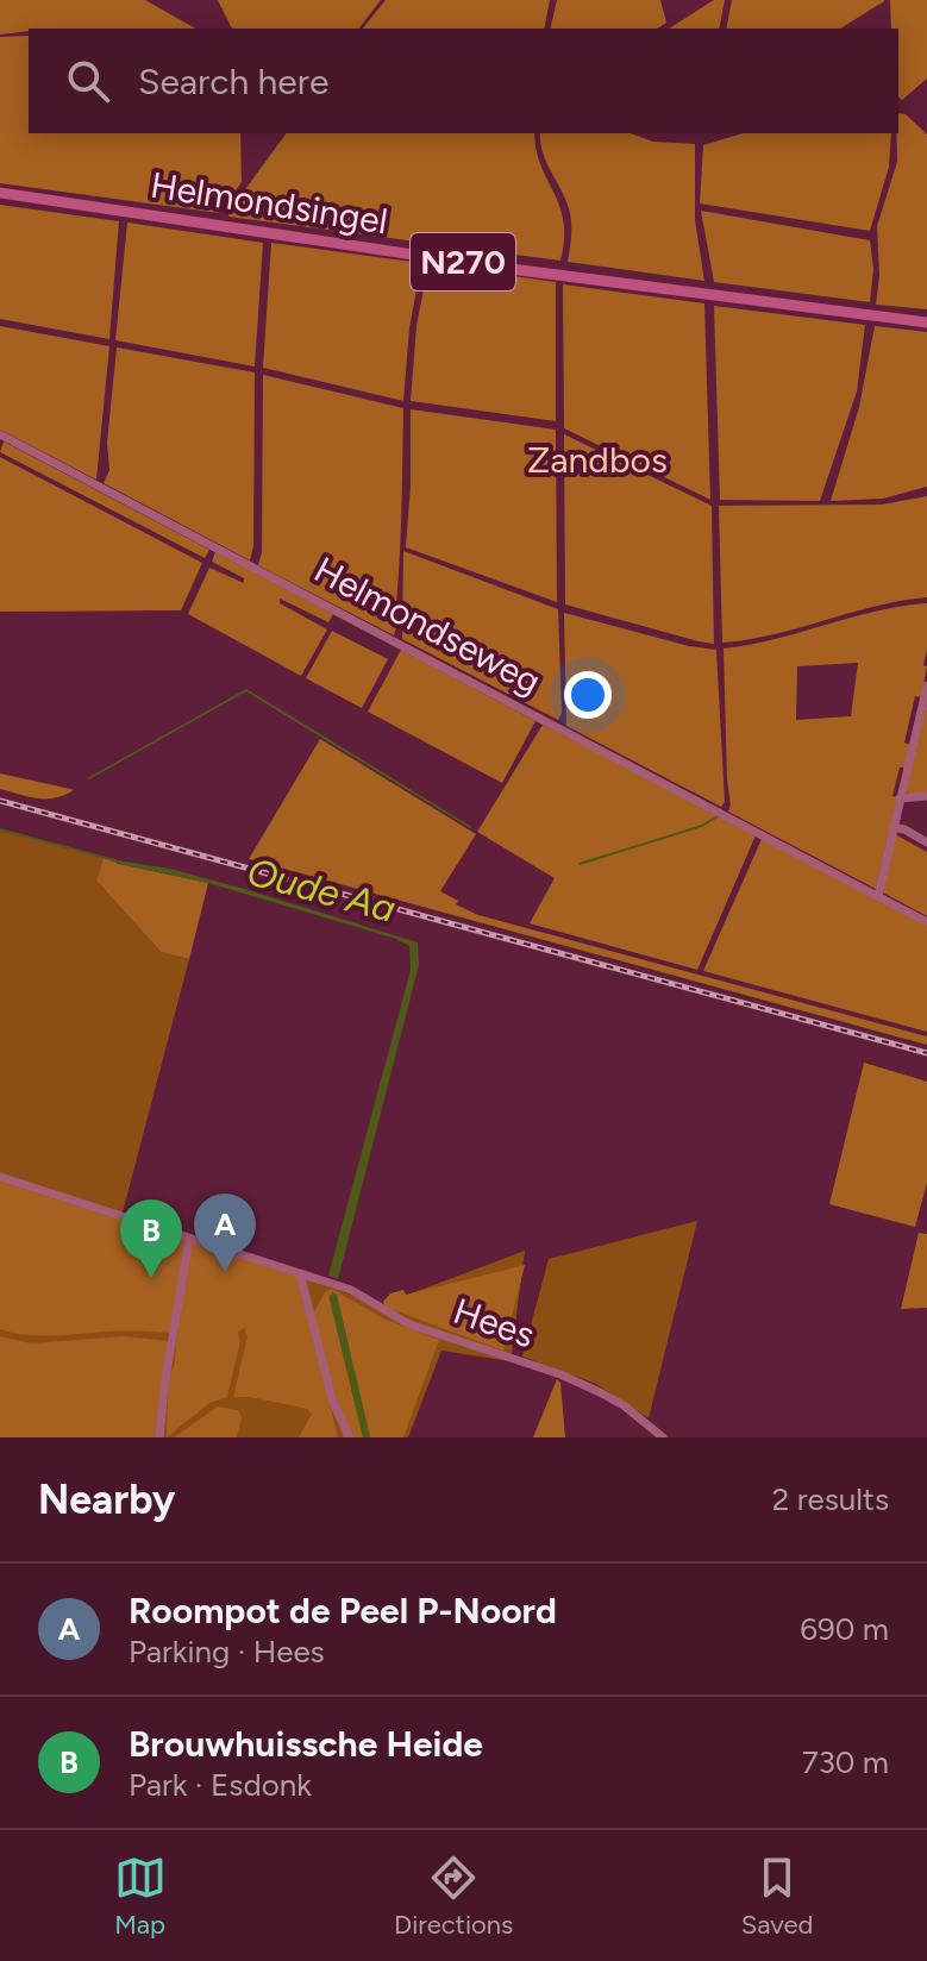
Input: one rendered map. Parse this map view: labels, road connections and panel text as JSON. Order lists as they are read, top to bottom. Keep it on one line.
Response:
{"streets":{"main road":["Helmondsingel","N270"],"street":["Helmondseweg","Hees"]},"water":["Oude Aa"],"parks":["Zandbos"],"page":{"search":"Search here","pins":["A","B"],"heading":["Nearby","2 results"],"list":[{"mark":"A","name":"Roompot de Peel P-Noord","note":"Parking · Hees","value":"690 m"},{"mark":"B","name":"Brouwhuissche Heide","note":"Park · Esdonk","value":"730 m"}],"nav":["Map","Directions","Saved"]}}
